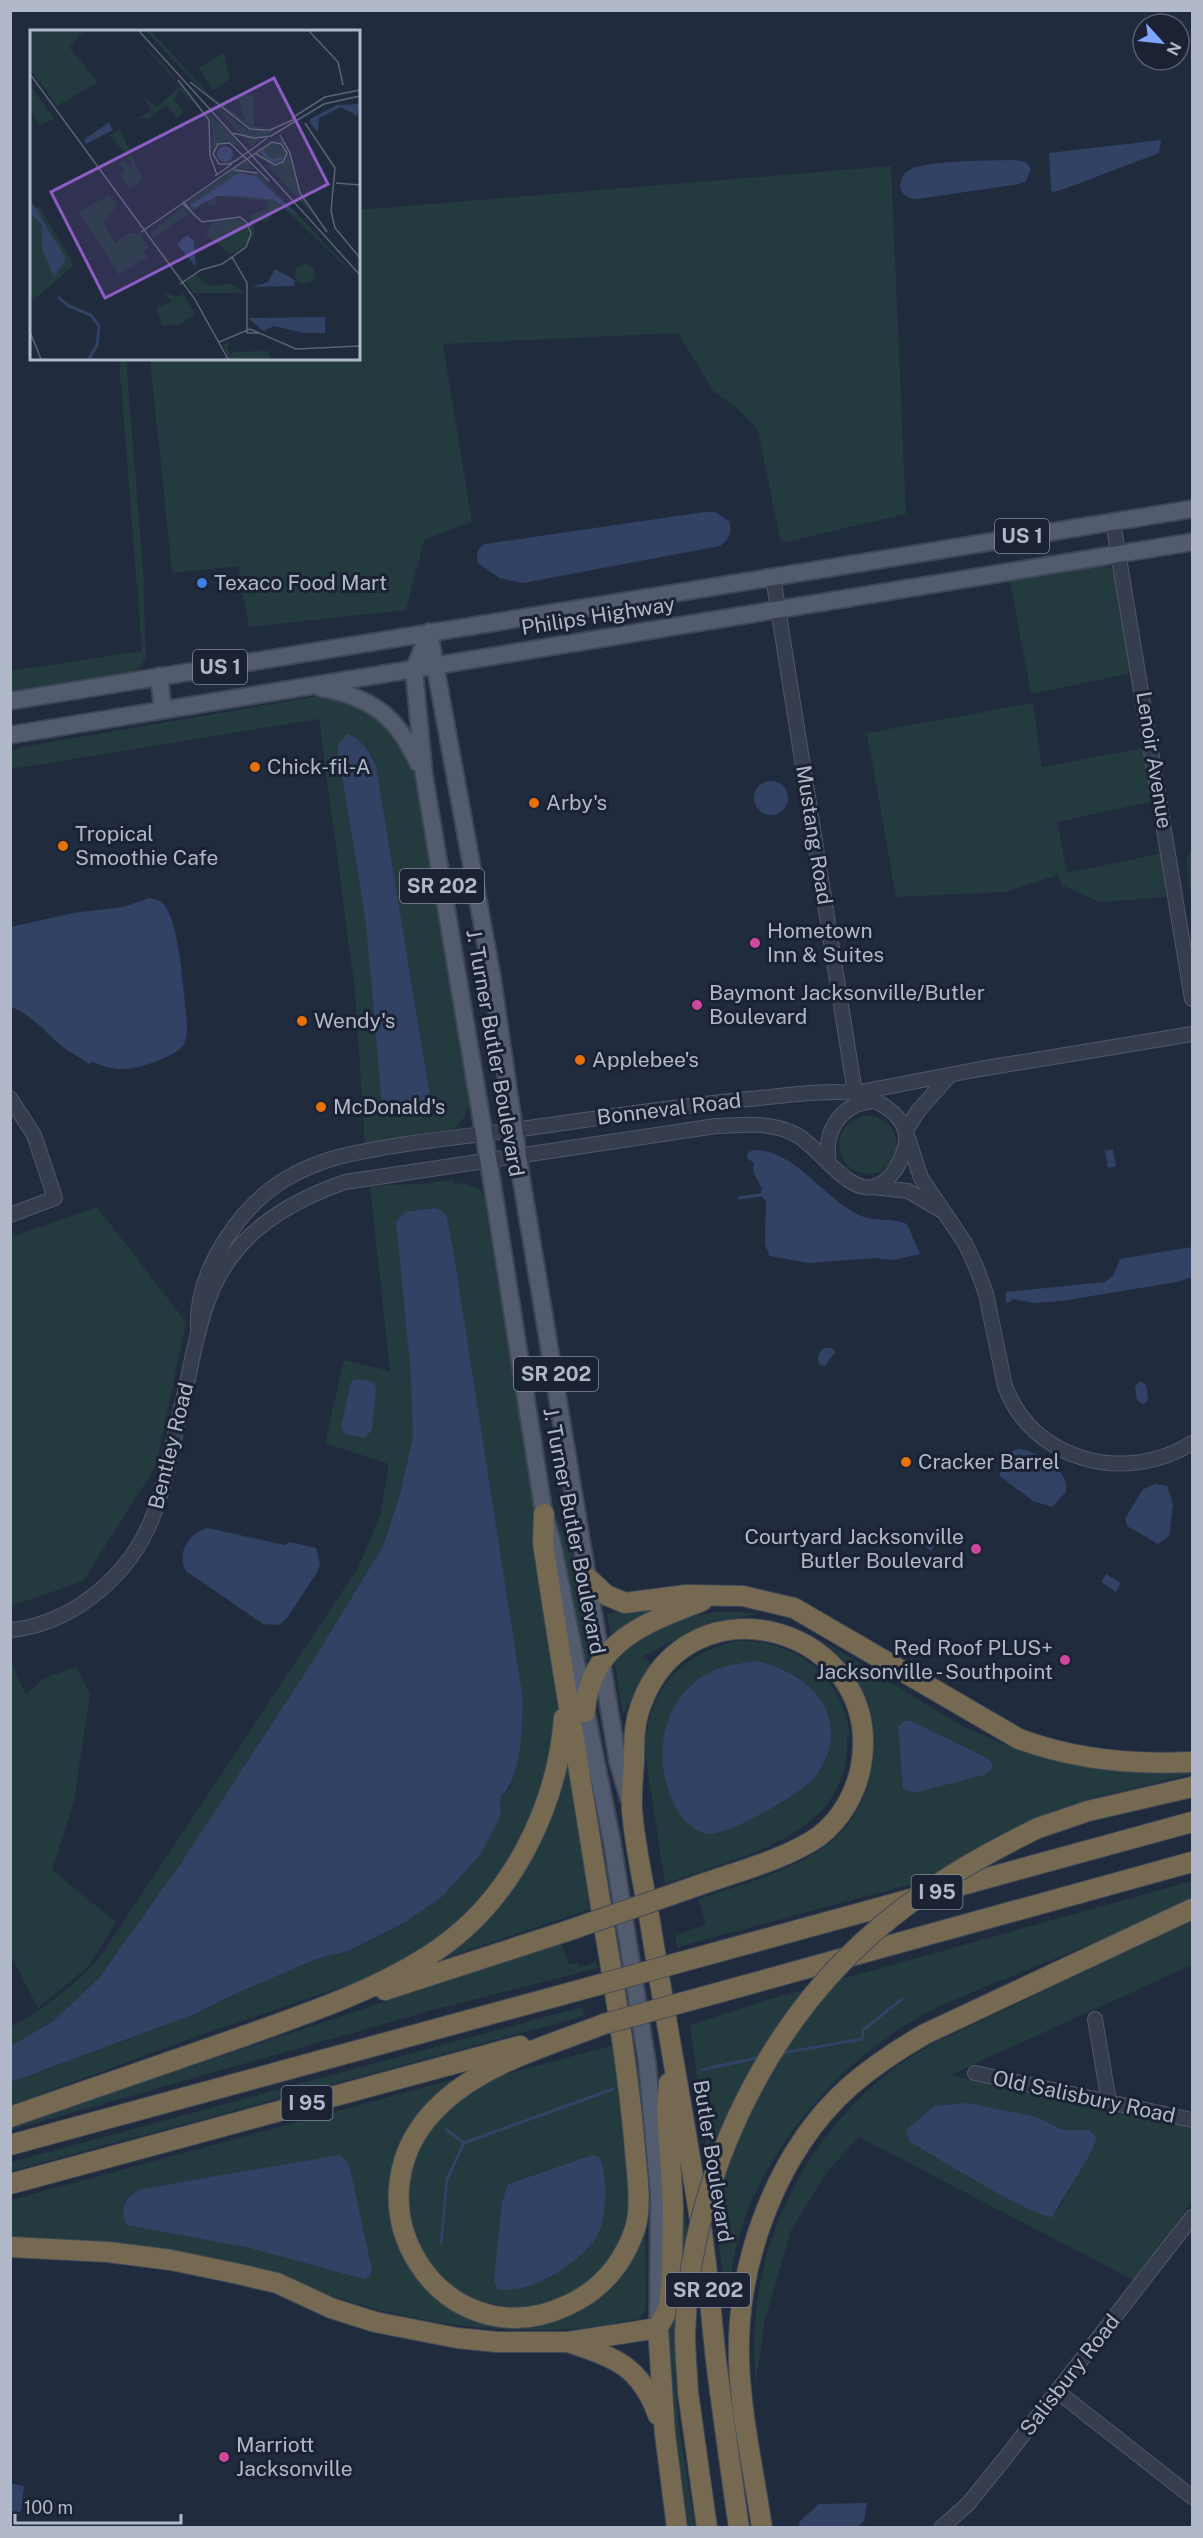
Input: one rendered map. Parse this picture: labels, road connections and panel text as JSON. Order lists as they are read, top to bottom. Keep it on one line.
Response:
{"streets":{"highway":["SR 202","J. Turner Butler Boulevard","I 95","Butler Boulevard"],"main road":["US 1","Philips Highway"],"street":["Lenoir Avenue","Mustang Road","Bonneval Road","Bentley Road","Old Salisbury Road","Salisbury Road"]},"crossings":[["Philips Highway","Lenoir Avenue"],["Philips Highway","Mustang Road"],["Philips Highway","J. Turner Butler Boulevard"],["Mustang Road","Bonneval Road"],["SR 202","J. Turner Butler Boulevard"],["J. Turner Butler Boulevard","Bonneval Road"],["J. Turner Butler Boulevard","Bentley Road"],["J. Turner Butler Boulevard","Butler Boulevard"],["Bonneval Road","Bentley Road"]],"places":["Texaco Food Mart","Chick-fil-A","Arby's","Tropical Smoothie Cafe","Hometown Inn & Suites","Baymont Jacksonville/Butler Boulevard","Wendy's","Applebee's","McDonald's","Cracker Barrel","Courtyard Jacksonville Butler Boulevard","Red Roof PLUS+ Jacksonville - Southpoint","Marriott Jacksonville"],"scale_bar":"100 m","north":"bottom right"}
